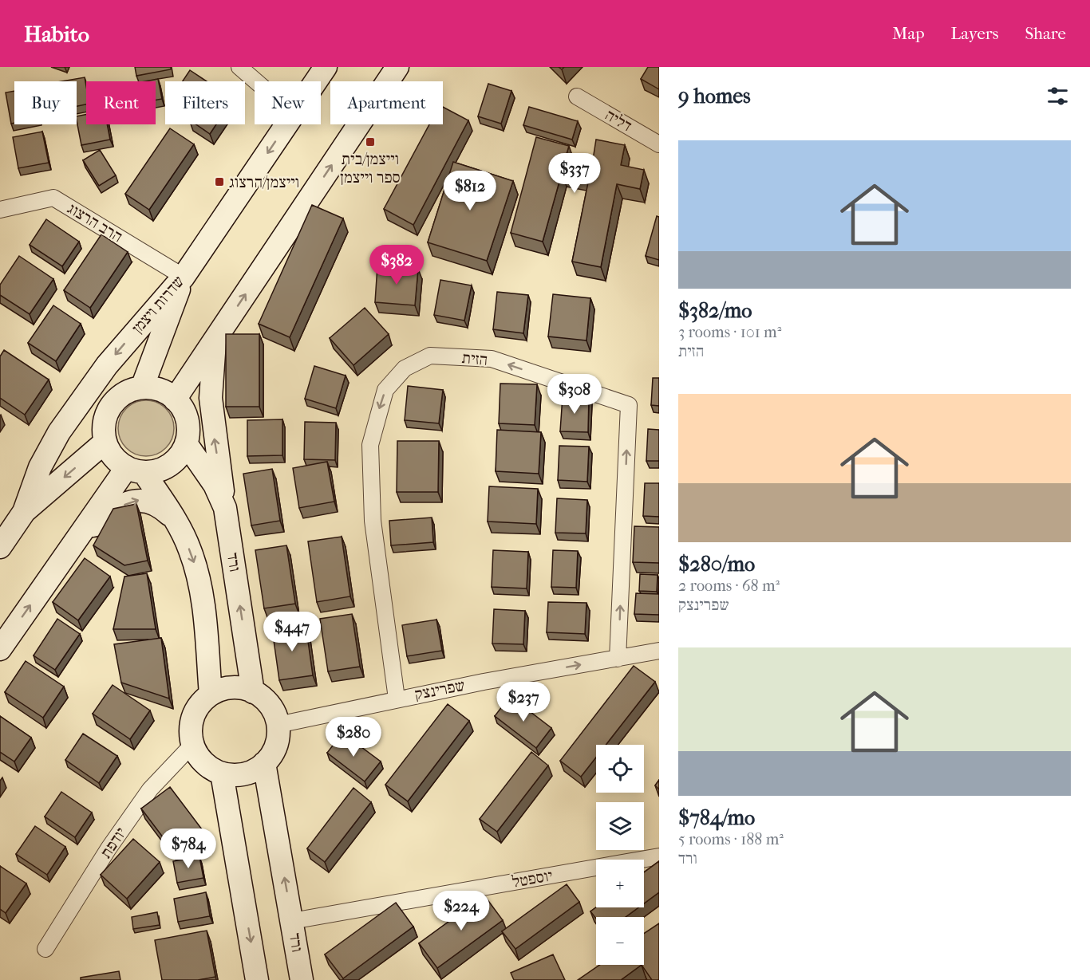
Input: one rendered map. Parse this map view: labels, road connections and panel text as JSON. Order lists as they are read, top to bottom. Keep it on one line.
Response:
{"streets":{"street":["דליה","הרב הרצוג","שדרות ויצמן","הזית","ורד","שפרינצק","יודפת","יוספטל"]},"crossings":[["הרב הרצוג","שדרות ויצמן"],["הזית","שפרינצק"],["ורד","שפרינצק"],["ורד","יודפת"],["ורד","יוספטל"],["שפרינצק","יודפת"]],"one_way":["שפרינצק"],"places":{"transit":["וייצמן/בית ספר וייצמן","וייצמן/הרצוג"]},"page":{"header":"Habito","nav":["Map","Layers","Share"],"heading":"9 homes","chip":["Buy","Rent","Filters","New","Apartment"],"list":[{"name":"$382/mo","note":"3 rooms · 101 m² · הזית"},{"name":"$280/mo","note":"2 rooms · 68 m² · שפרינצק"},{"name":"$784/mo","note":"5 rooms · 188 m² · ורד"}],"price":["$337","$812","$382","$308","$447","$237","$280","$784","$224"],"map_buttons":["+","−"]}}
